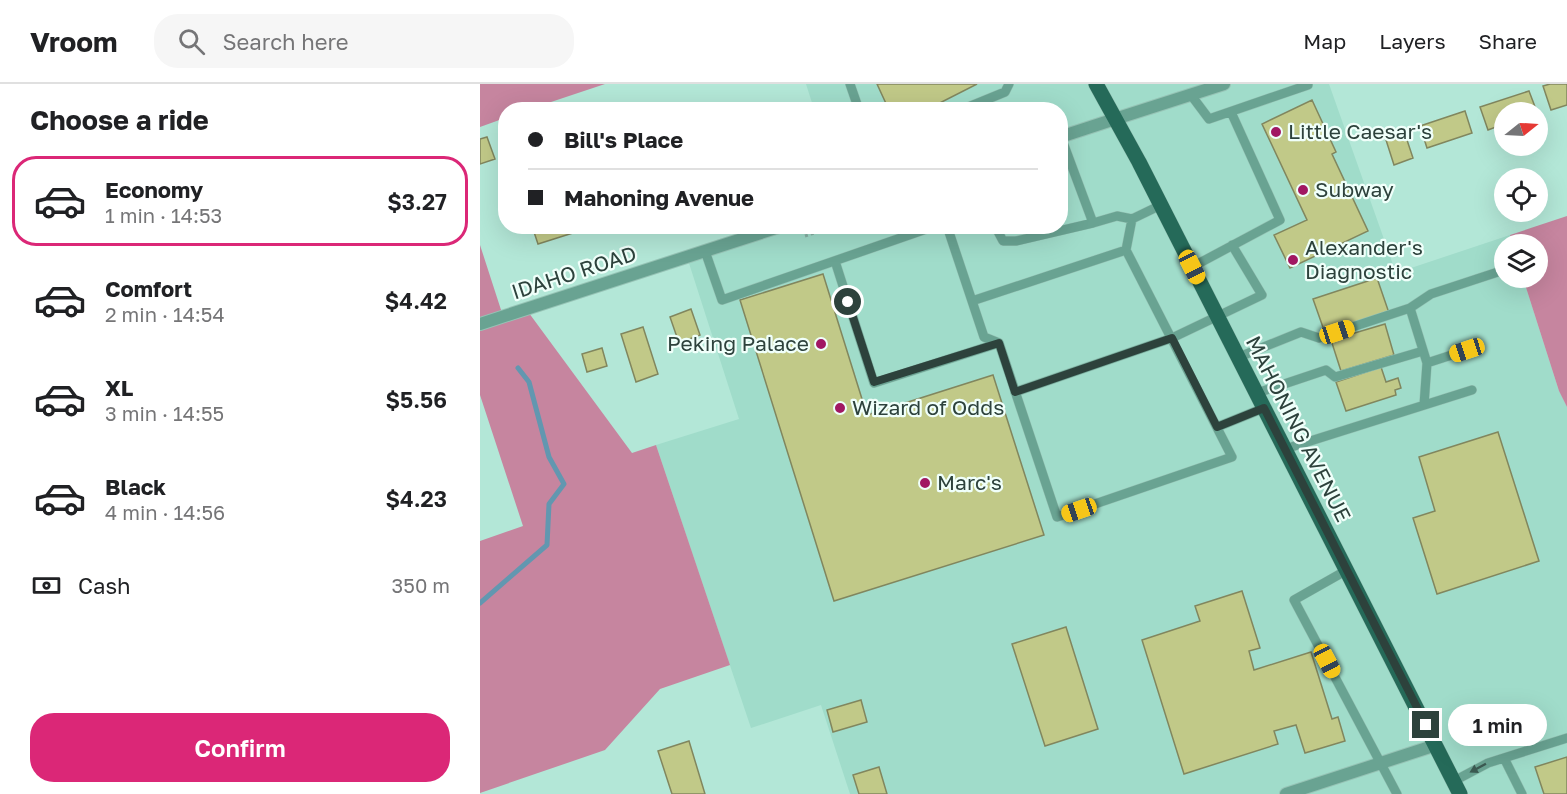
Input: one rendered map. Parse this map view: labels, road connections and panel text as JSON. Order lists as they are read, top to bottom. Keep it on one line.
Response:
{"streets":{"main road":["MAHONING AVENUE"],"street":["IDAHO ROAD"]},"places":["Little Caesar's","Subway","Alexander's Diagnostic","Peking Palace","Wizard of Odds","Marc's"],"north":"right","page":{"header":"Vroom","search":"Search here","nav":["Map","Layers","Share"],"heading":"Choose a ride","banner":["Bill's Place","Mahoning Avenue"],"list":[{"name":"Economy","note":"1 min · 14:53","value":"$3.27"},{"name":"Comfort","note":"2 min · 14:54","value":"$4.42"},{"name":"XL","note":"3 min · 14:55","value":"$5.56"},{"name":"Black","note":"4 min · 14:56","value":"$4.23"}],"pay":["Cash","350 m"],"buttons":"Confirm","bubble":"1 min"}}
